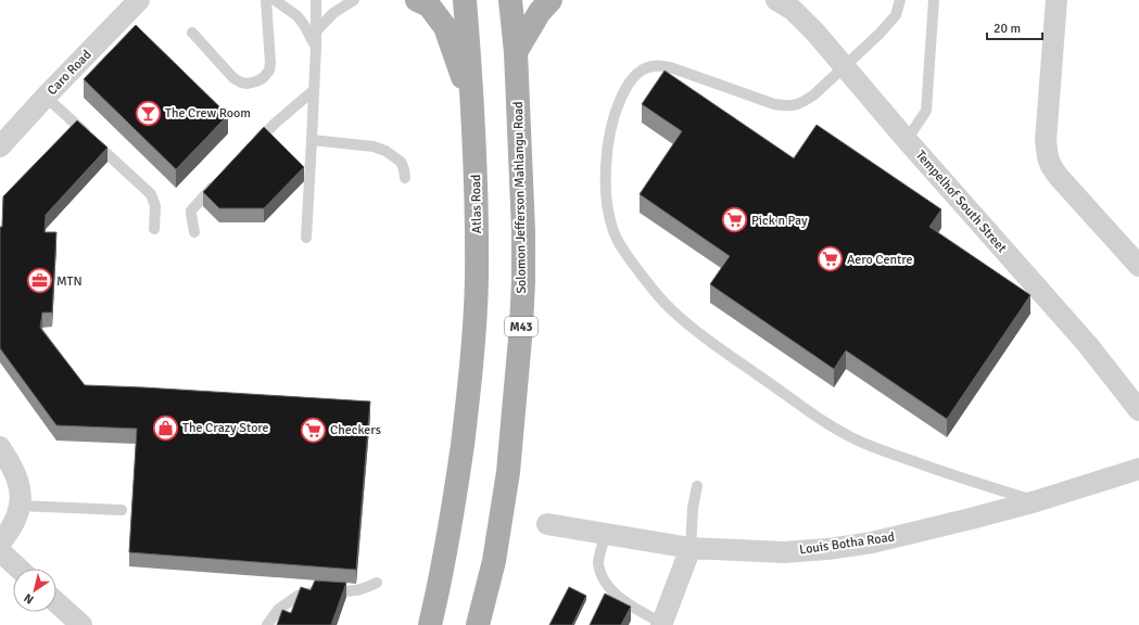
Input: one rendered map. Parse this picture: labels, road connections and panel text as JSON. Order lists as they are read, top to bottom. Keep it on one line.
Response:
{"streets":{"main road":["Solomon Jefferson Mahlangu Road","Atlas Road","M43"],"street":["Caro Road","Tempelhof South Street","Louis Botha Road"]},"places":{"bar":["The Crew Room"],"supermarket":["Pick n Pay","Aero Centre","Checkers"],"office":["MTN"],"shop":["The Crazy Store"]},"scale_bar":"20 m","north":"bottom left"}
